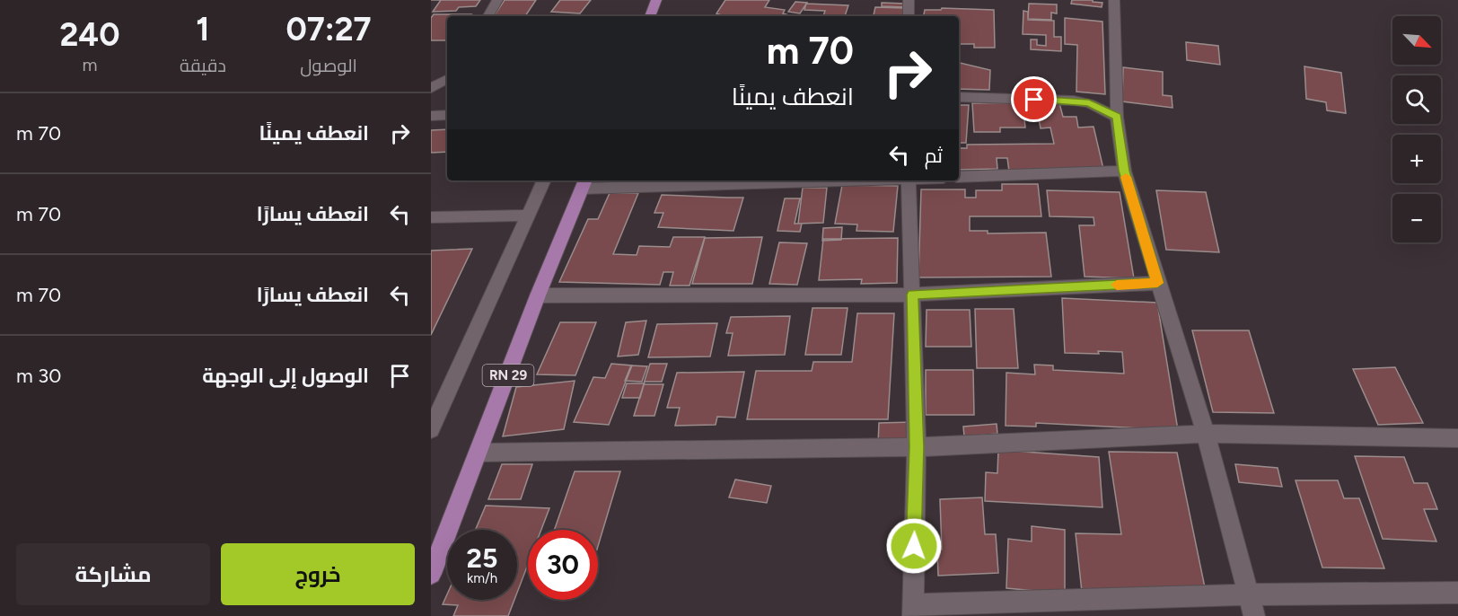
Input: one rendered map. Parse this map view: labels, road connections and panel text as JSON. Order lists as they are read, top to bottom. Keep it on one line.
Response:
{"streets":{"main road":["RN 29"]},"north":"bottom right","page":{"eta":["07:27","الوصول","1","دقيقة","240","m"],"map_buttons":["+","−"],"turn":["70 m","انعطف يمينًا"],"list":[{"name":"انعطف يمينًا","value":"70 m"},{"name":"انعطف يسارًا","value":"70 m"},{"name":"انعطف يسارًا","value":"70 m"},{"name":"الوصول إلى الوجهة","value":"30 m"}],"then":"ثم","speed":"25 km/h","limit":"30","buttons":["خروج","مشاركة"]}}
